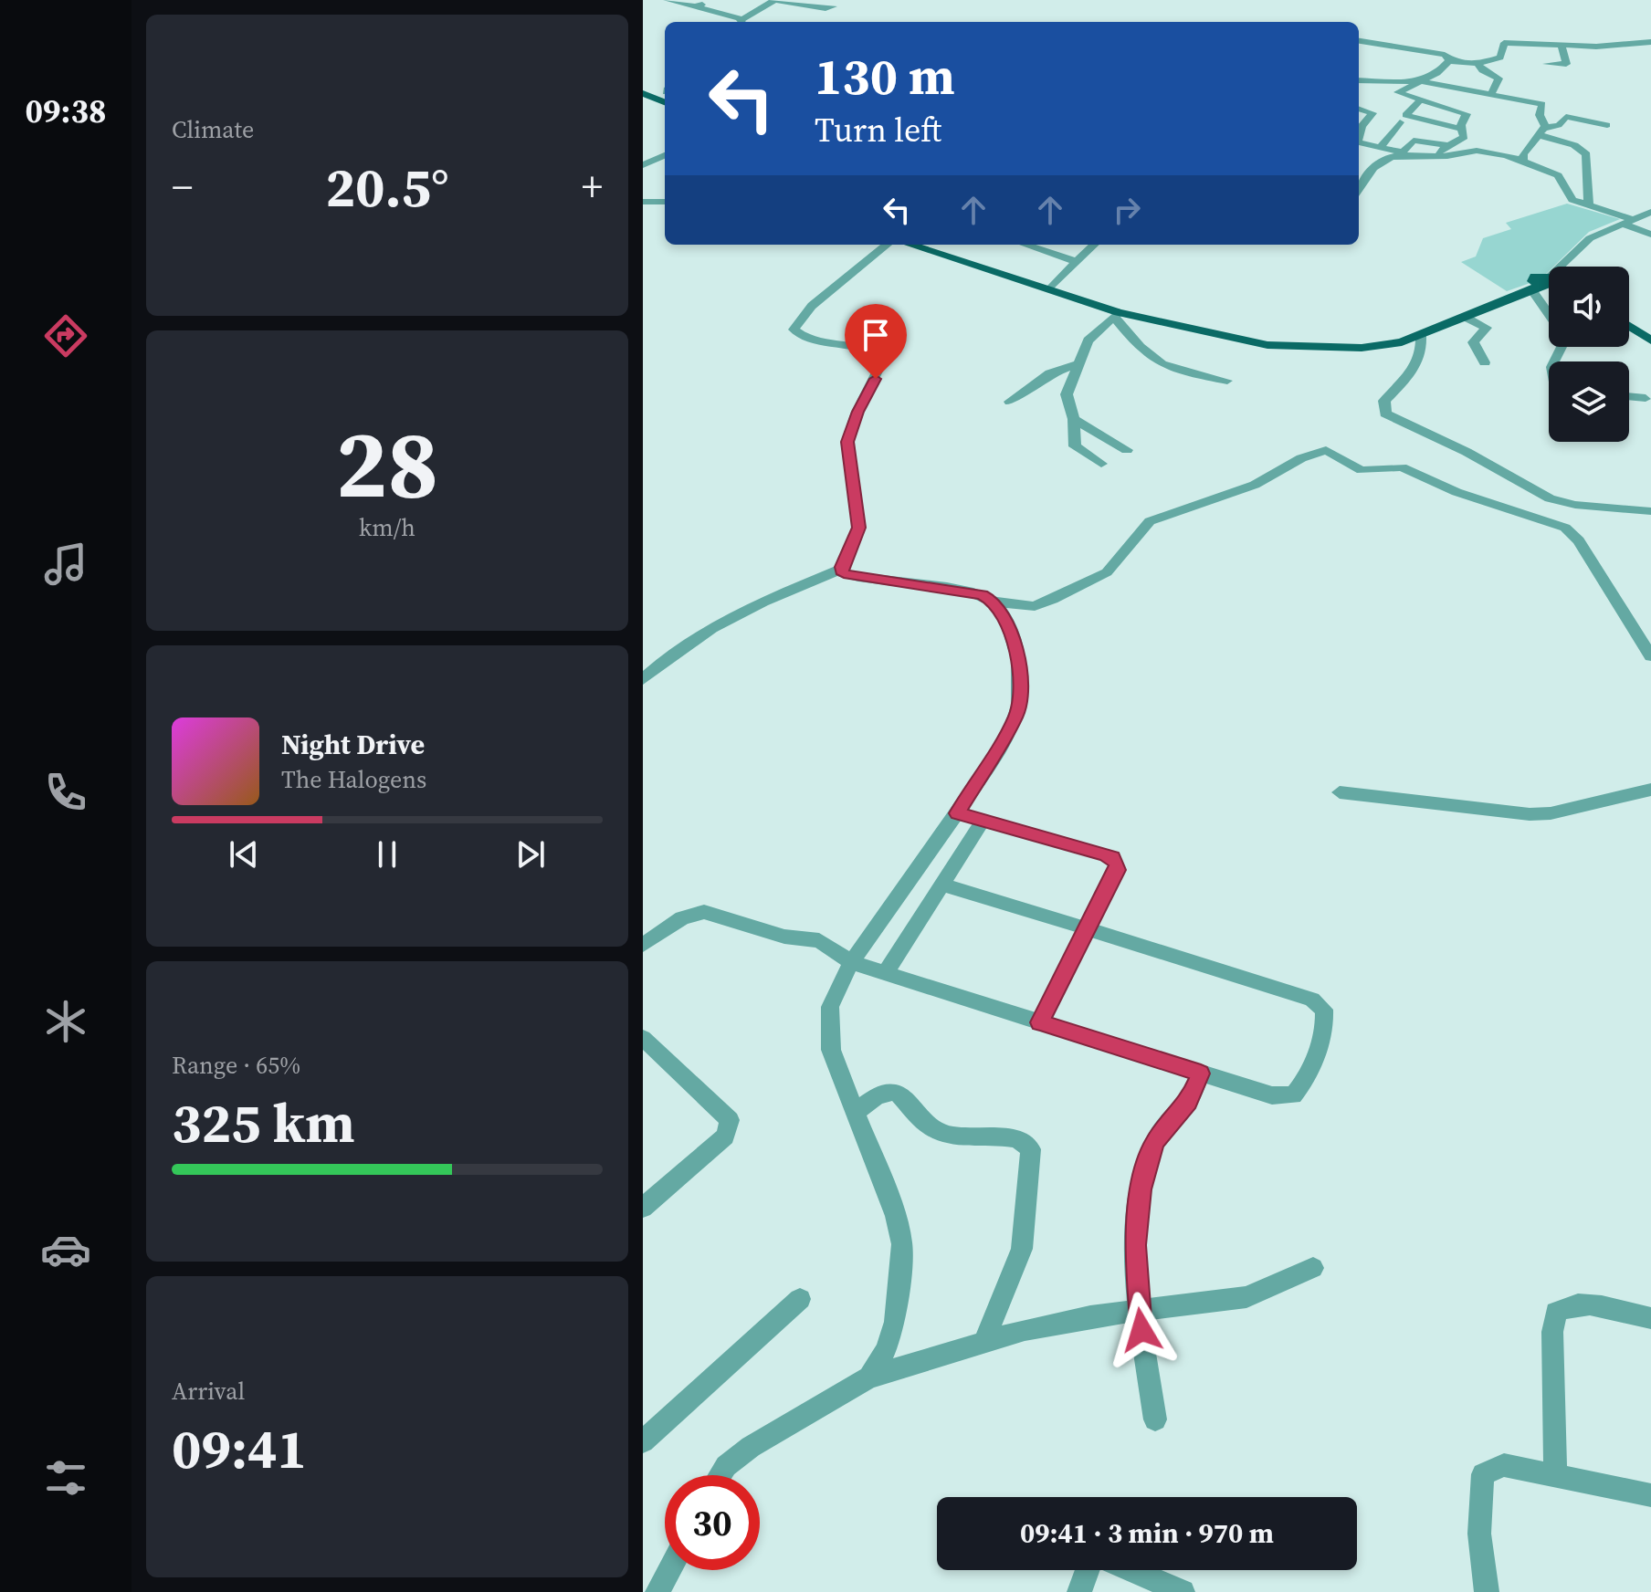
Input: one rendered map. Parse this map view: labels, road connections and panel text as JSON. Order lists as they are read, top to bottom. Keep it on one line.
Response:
{"page":{"tabs":"09:38","tile":["Climate",["28","km/h"],["Range · 65%","325 km"],["Arrival","09:41"]],"turn":["130 m","Turn left"],"heat":["−","20.5°","+"],"song":["Night Drive","The Halogens"],"limit":"30","trip":"09:41 · 3 min · 970 m"}}
